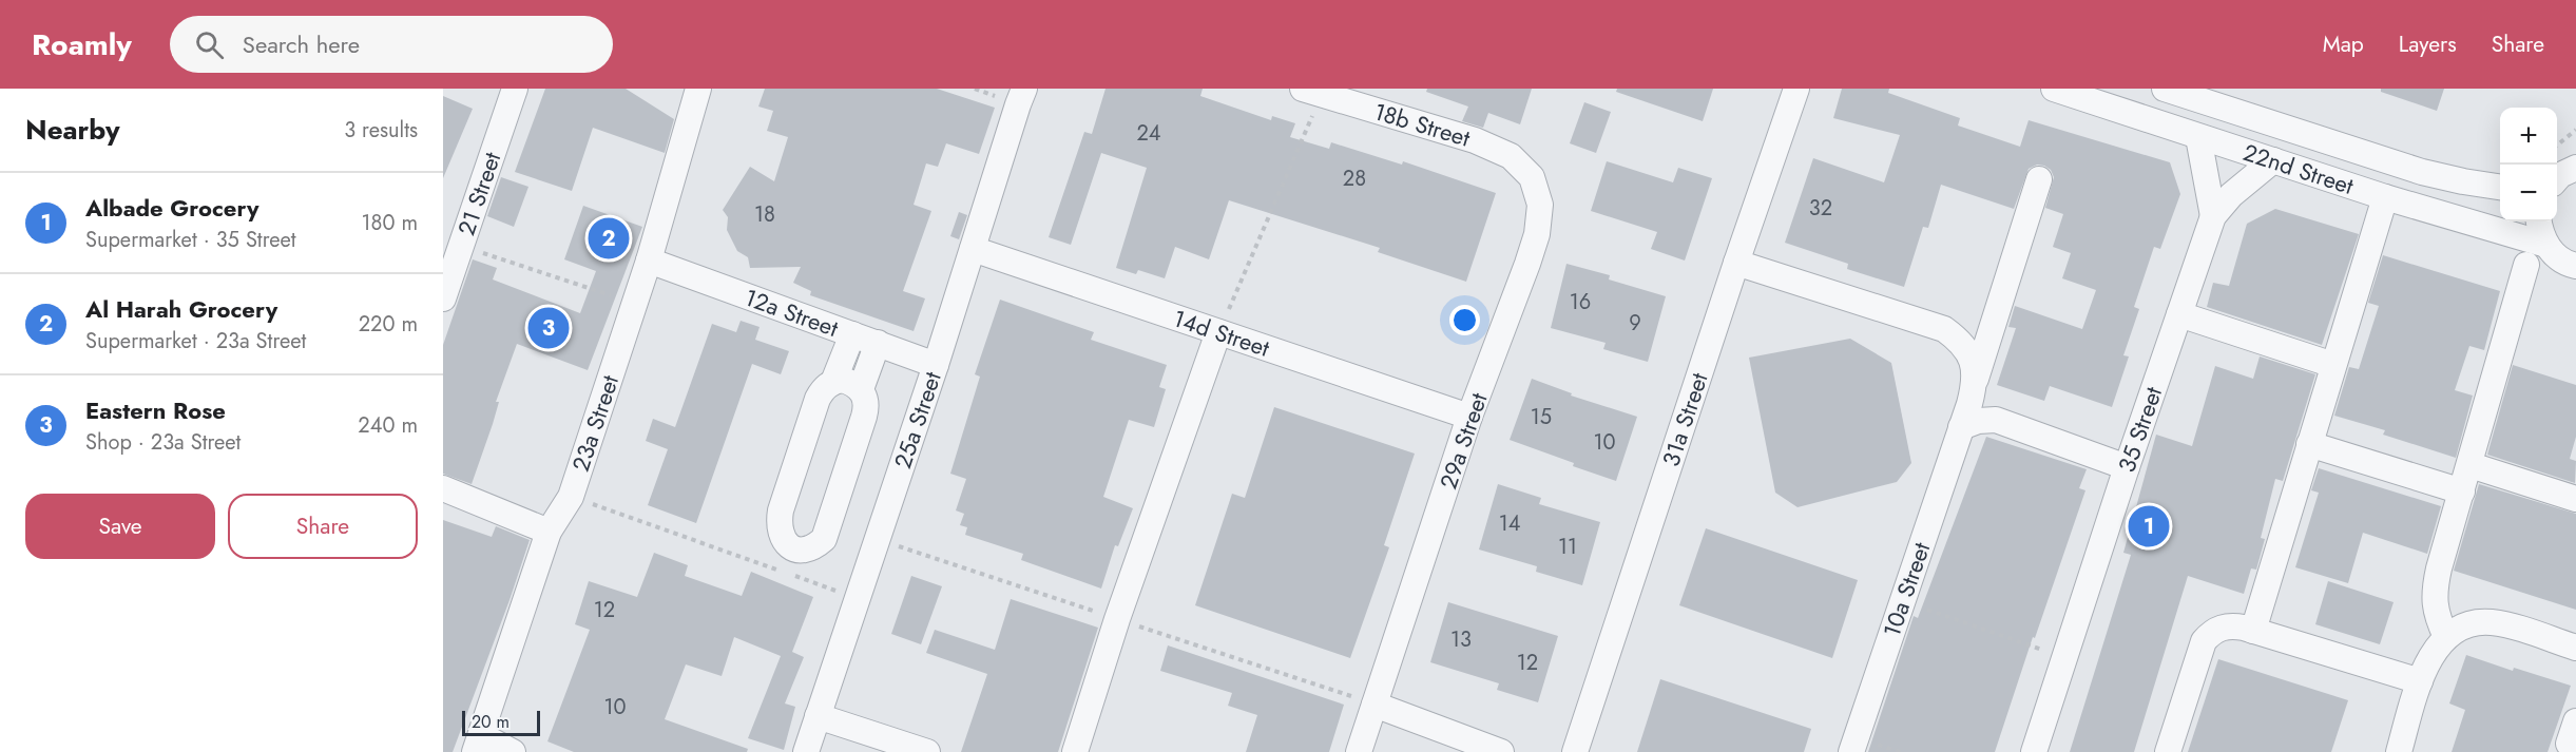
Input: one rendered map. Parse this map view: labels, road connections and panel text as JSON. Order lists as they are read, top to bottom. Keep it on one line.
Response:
{"streets":{"street":["18b Street","22nd Street","21 Street","12a Street","14d Street","31a Street","25a Street","23a Street","35 Street","29a Street","10a Street"]},"crossings":[["18b Street","29a Street"],["22nd Street","35 Street"],["12a Street","25a Street"],["12a Street","23a Street"],["14d Street","25a Street"],["14d Street","29a Street"],["31a Street","10a Street"]],"house_numbers":["24","28","32","18","16","9","15","10","14","11","12","13","12","10"],"scale_bar":"20 m","page":{"header":"Roamly","search":"Search here","nav":["Map","Layers","Share"],"heading":["Nearby","3 results"],"map_buttons":["+","−"],"list":[{"mark":"1","name":"Albade Grocery","note":"Supermarket · 35 Street","value":"180 m"},{"mark":"2","name":"Al Harah Grocery","note":"Supermarket · 23a Street","value":"220 m"},{"mark":"3","name":"Eastern Rose","note":"Shop · 23a Street","value":"240 m"}],"pins":["2","3","1"],"buttons":["Save","Share"],"scale":"20 m"}}
